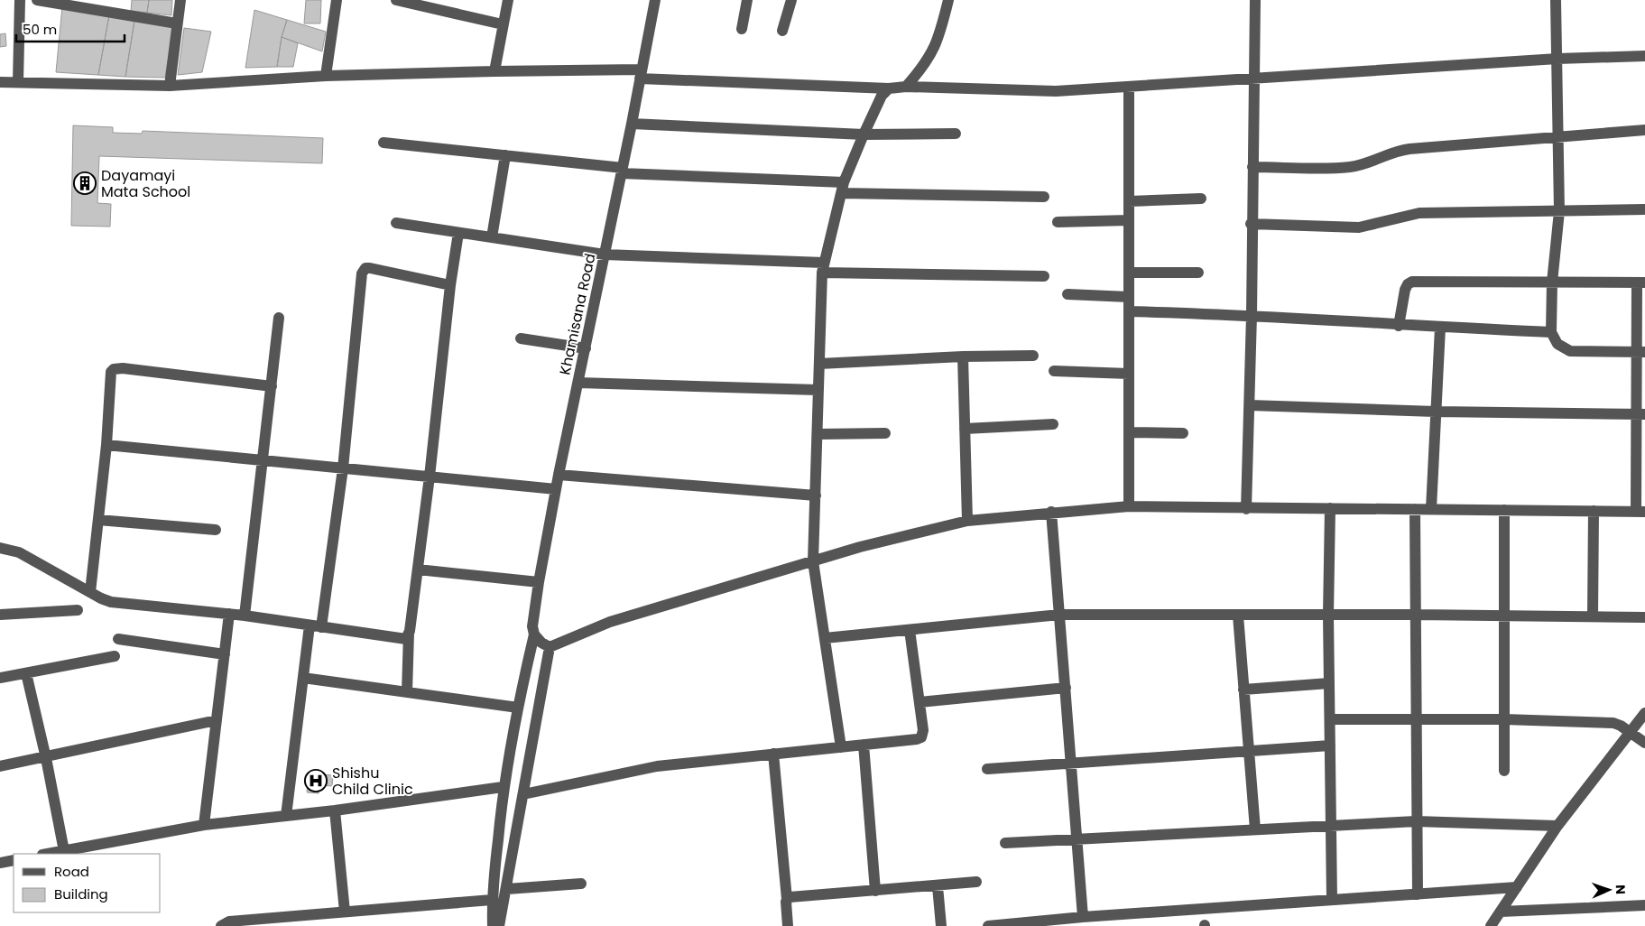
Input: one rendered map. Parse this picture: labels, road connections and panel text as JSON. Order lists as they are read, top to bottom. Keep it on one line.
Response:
{"streets":{"street":["Khamisana Road"]},"places":{"building":["Dayamayi Mata School"],"hospital":["Shishu Child Clinic"]},"legend":["Road","Building"],"scale_bar":"50 m","north":"right"}
